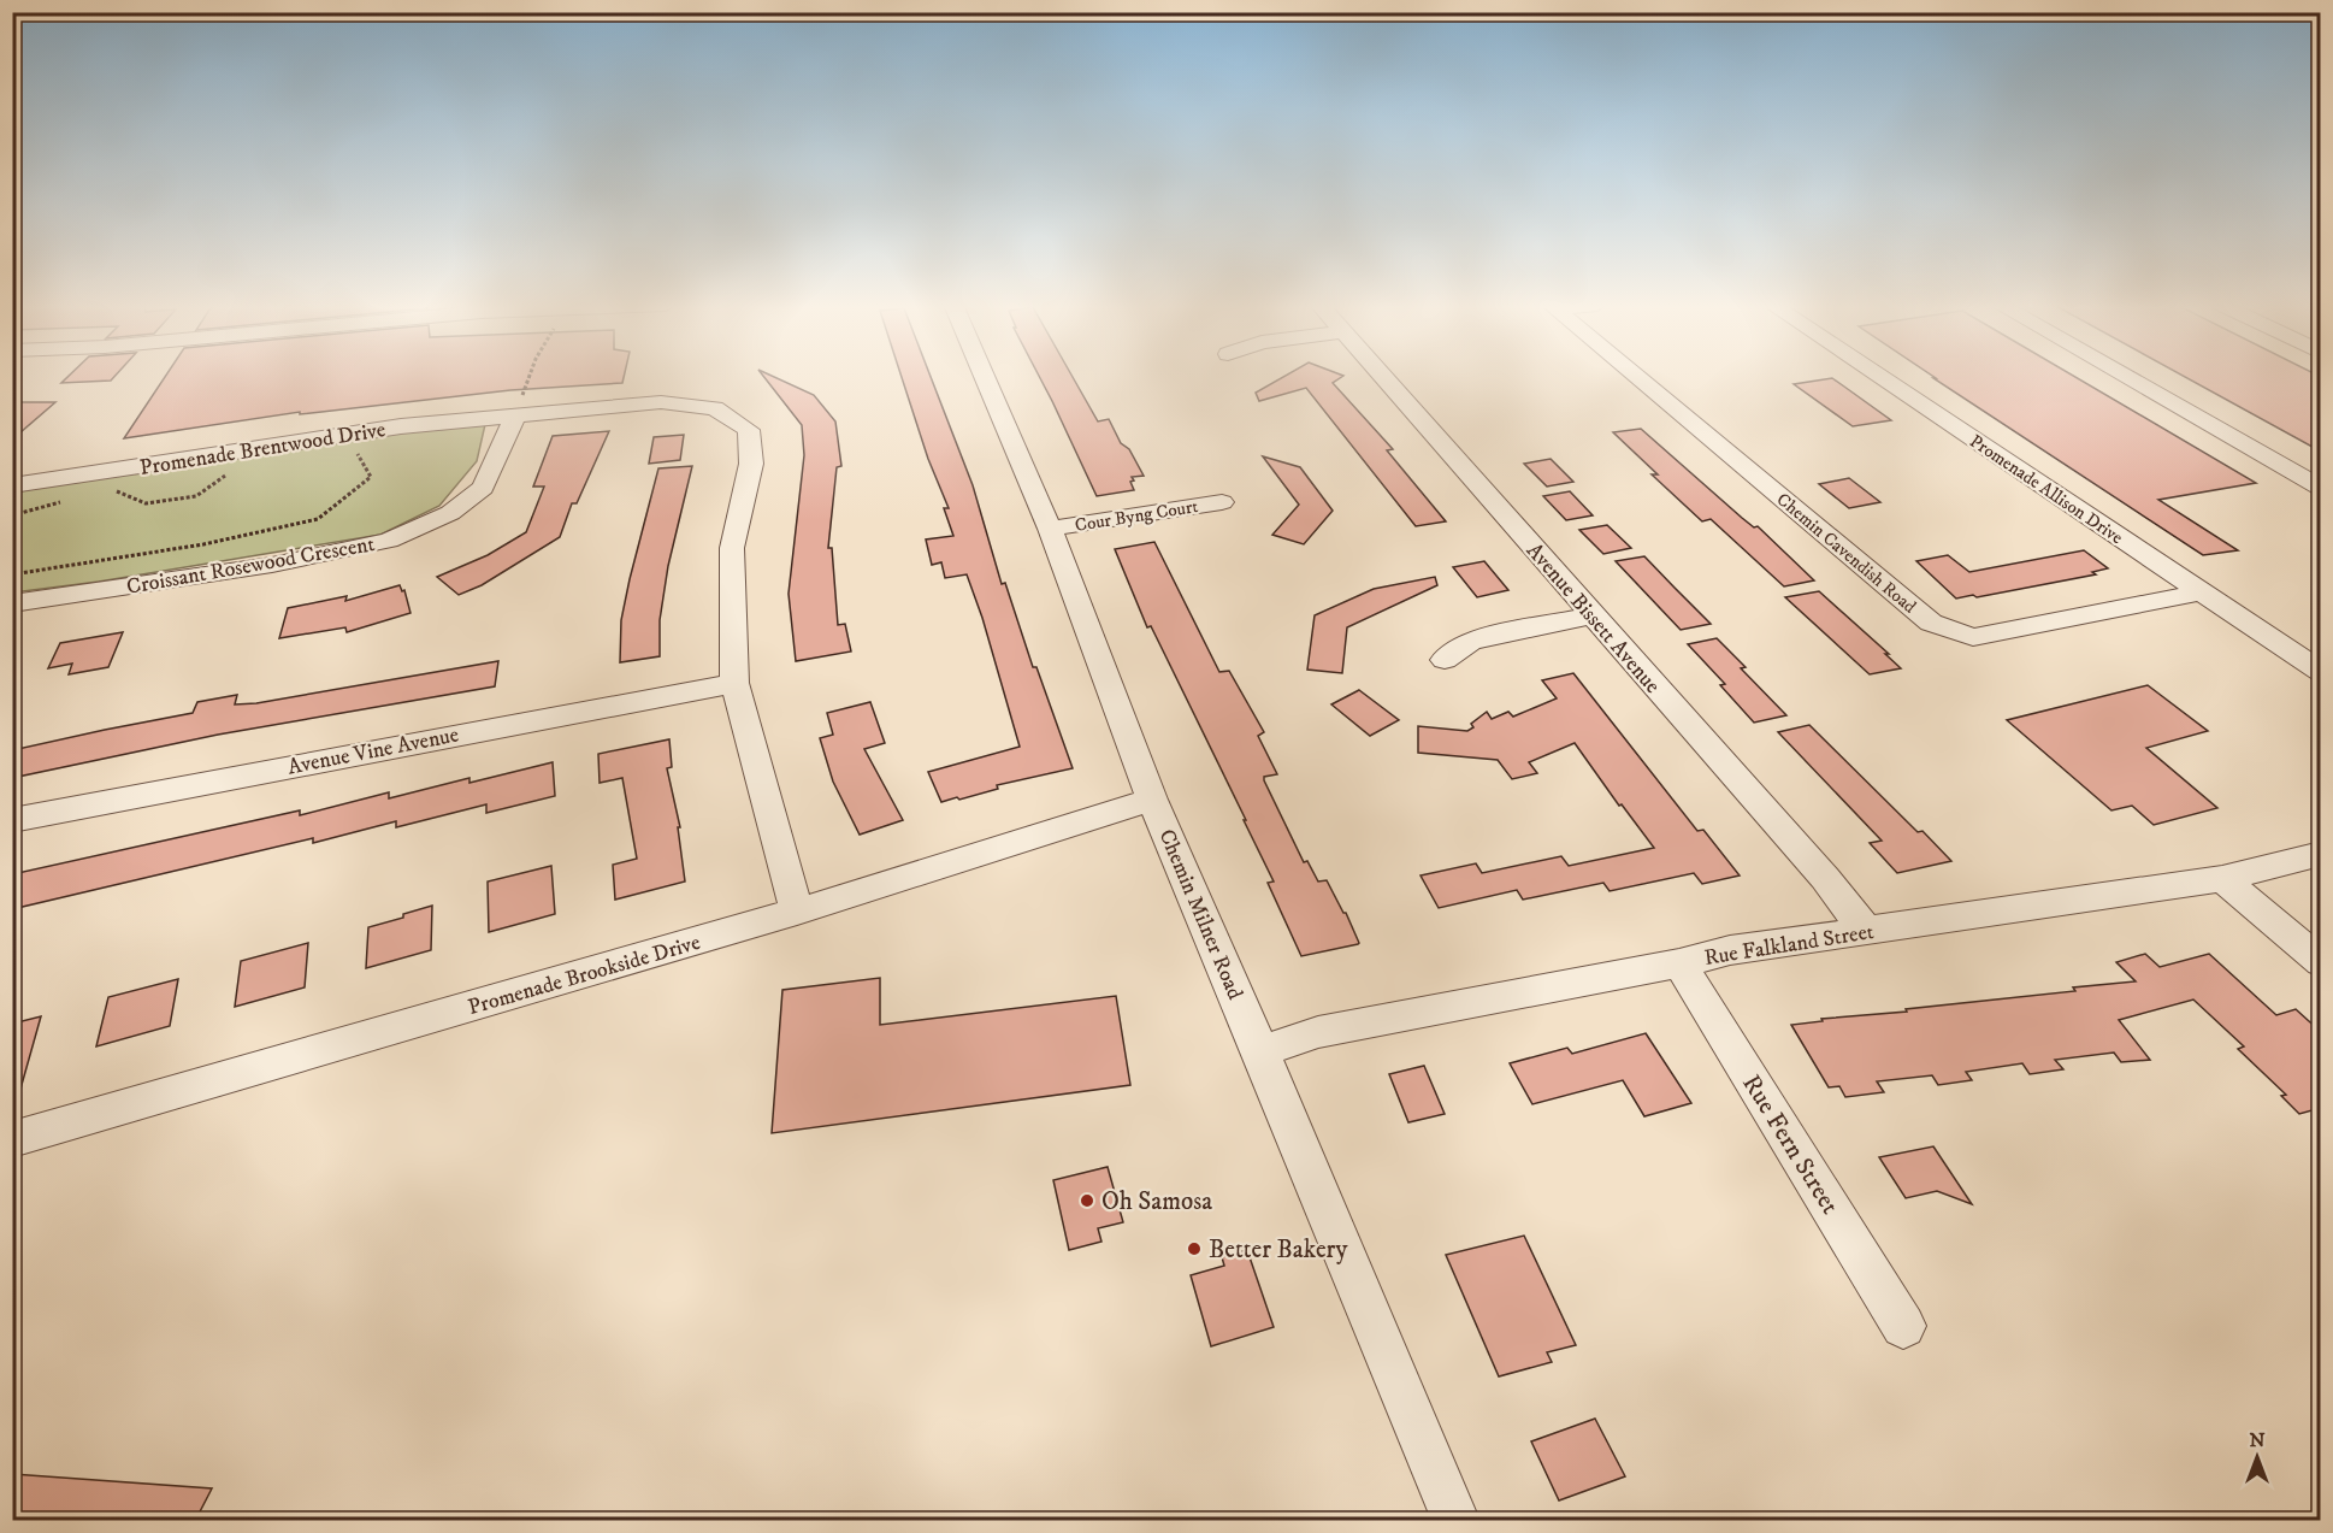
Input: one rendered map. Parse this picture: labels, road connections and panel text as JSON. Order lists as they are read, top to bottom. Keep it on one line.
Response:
{"streets":{"street":["Promenade Brentwood Drive","Promenade Allison Drive","Cour Byng Court","Chemin Cavendish Road","Croissant Rosewood Crescent","Avenue Bissett Avenue","Avenue Vine Avenue","Chemin Milner Road","Rue Falkland Street","Promenade Brookside Drive","Rue Fern Street"]},"crossings":[["Promenade Brentwood Drive","Croissant Rosewood Crescent"],["Promenade Brentwood Drive","Avenue Vine Avenue"],["Promenade Brentwood Drive","Promenade Brookside Drive"],["Promenade Allison Drive","Chemin Cavendish Road"],["Cour Byng Court","Chemin Milner Road"],["Avenue Bissett Avenue","Rue Falkland Street"],["Chemin Milner Road","Rue Falkland Street"],["Chemin Milner Road","Promenade Brookside Drive"],["Rue Falkland Street","Rue Fern Street"]],"places":["Oh Samosa","Better Bakery"],"north":"top"}
